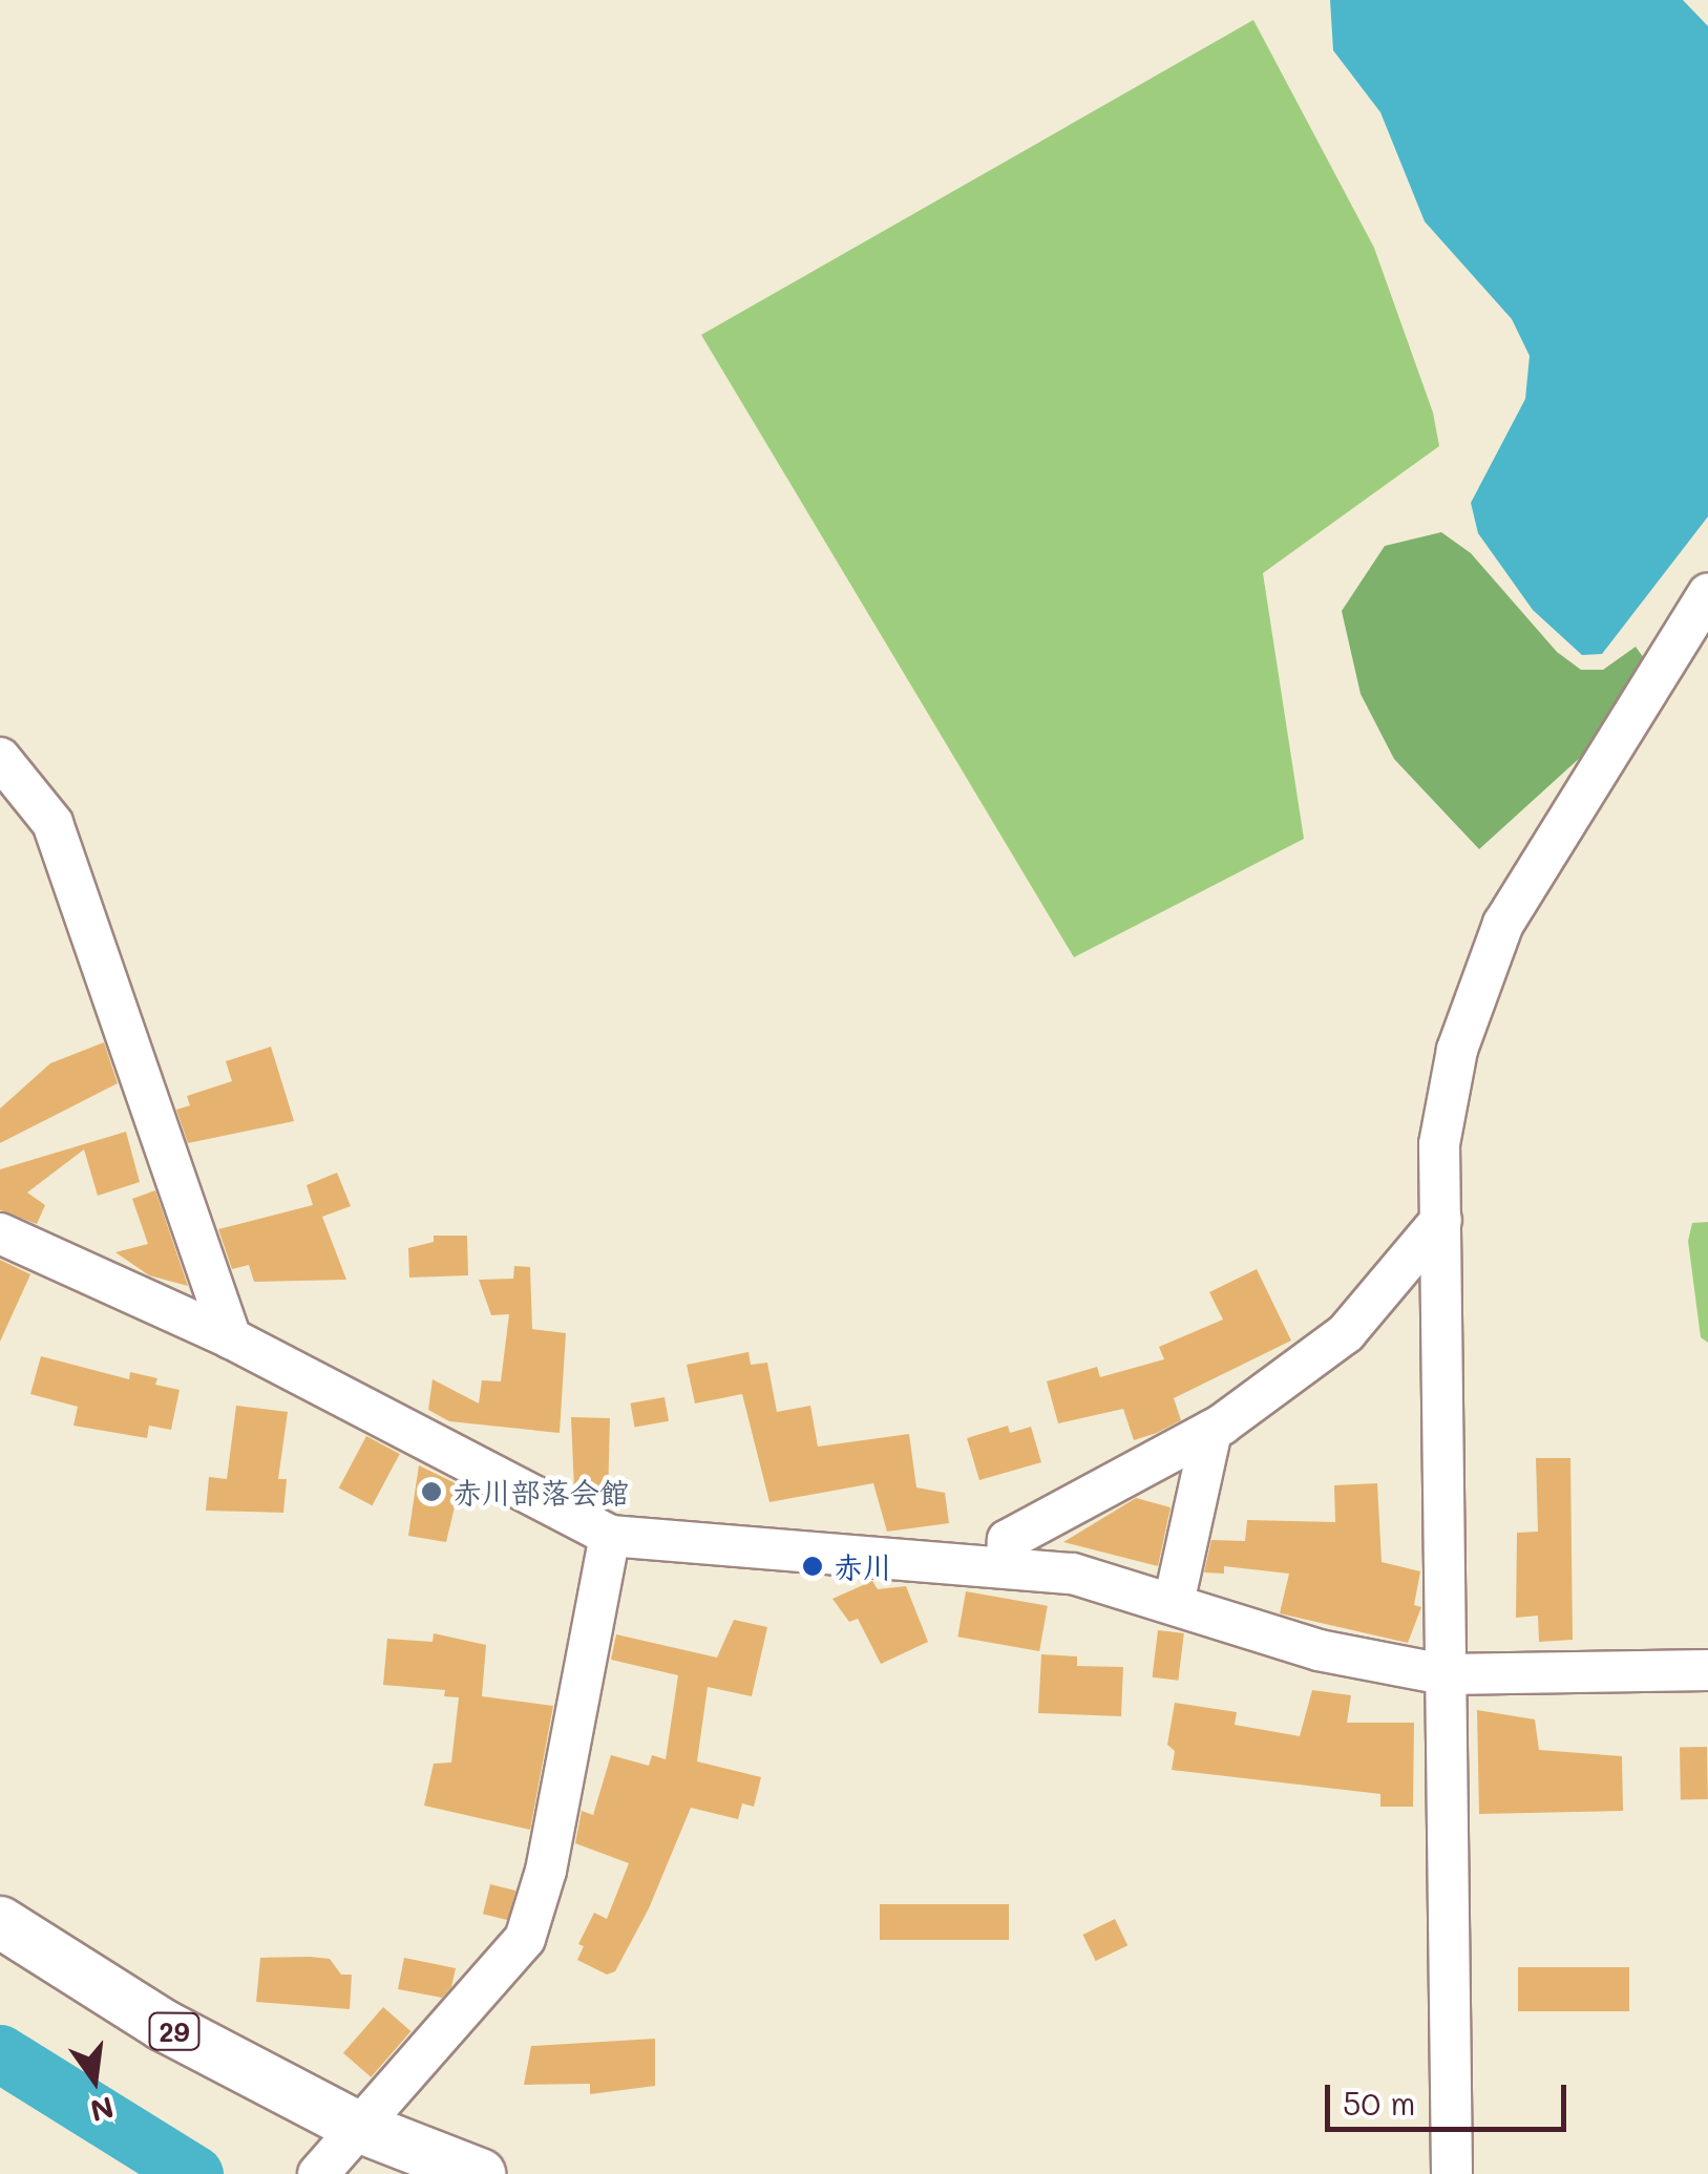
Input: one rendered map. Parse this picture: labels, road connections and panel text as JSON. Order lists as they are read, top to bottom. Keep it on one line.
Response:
{"streets":{"main road":["29"]},"places":["赤川部落会館","赤川"],"scale_bar":"50 m","north":"bottom"}
